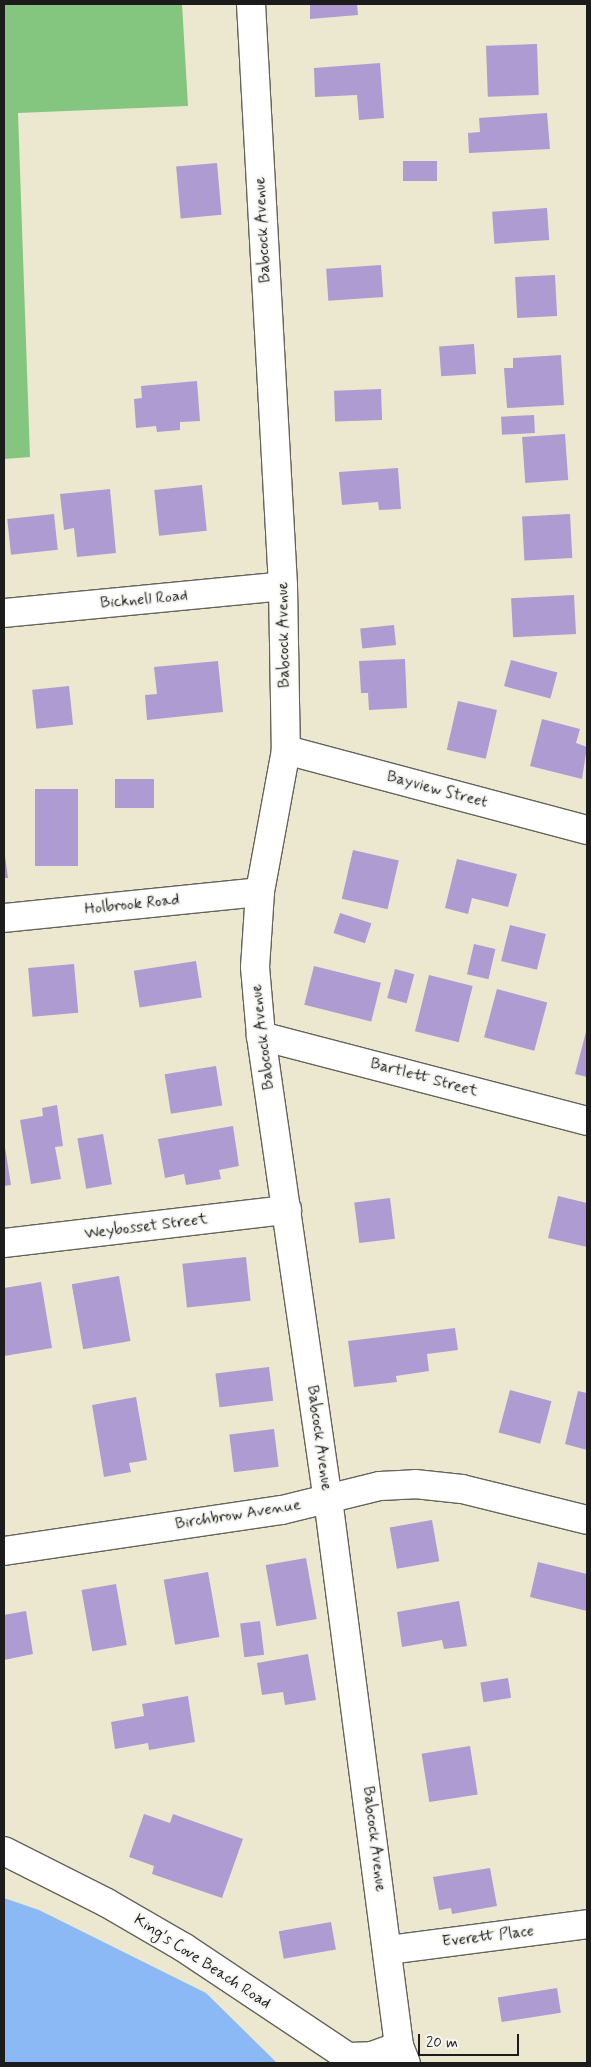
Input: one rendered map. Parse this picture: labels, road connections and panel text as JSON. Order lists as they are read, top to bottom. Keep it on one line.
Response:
{"streets":{"street":["Babcock Avenue","Bicknell Road","Bayview Street","Holbrook Road","Bartlett Street","Weybosset Street","Birchbrow Avenue","Everett Place","King's Cove Beach Road"]},"crossings":[["Babcock Avenue","Bicknell Road"],["Babcock Avenue","Bayview Street"],["Babcock Avenue","Holbrook Road"],["Babcock Avenue","Bartlett Street"],["Babcock Avenue","Weybosset Street"],["Babcock Avenue","Birchbrow Avenue"],["Babcock Avenue","Everett Place"],["Babcock Avenue","King's Cove Beach Road"]],"scale_bar":"20 m"}
